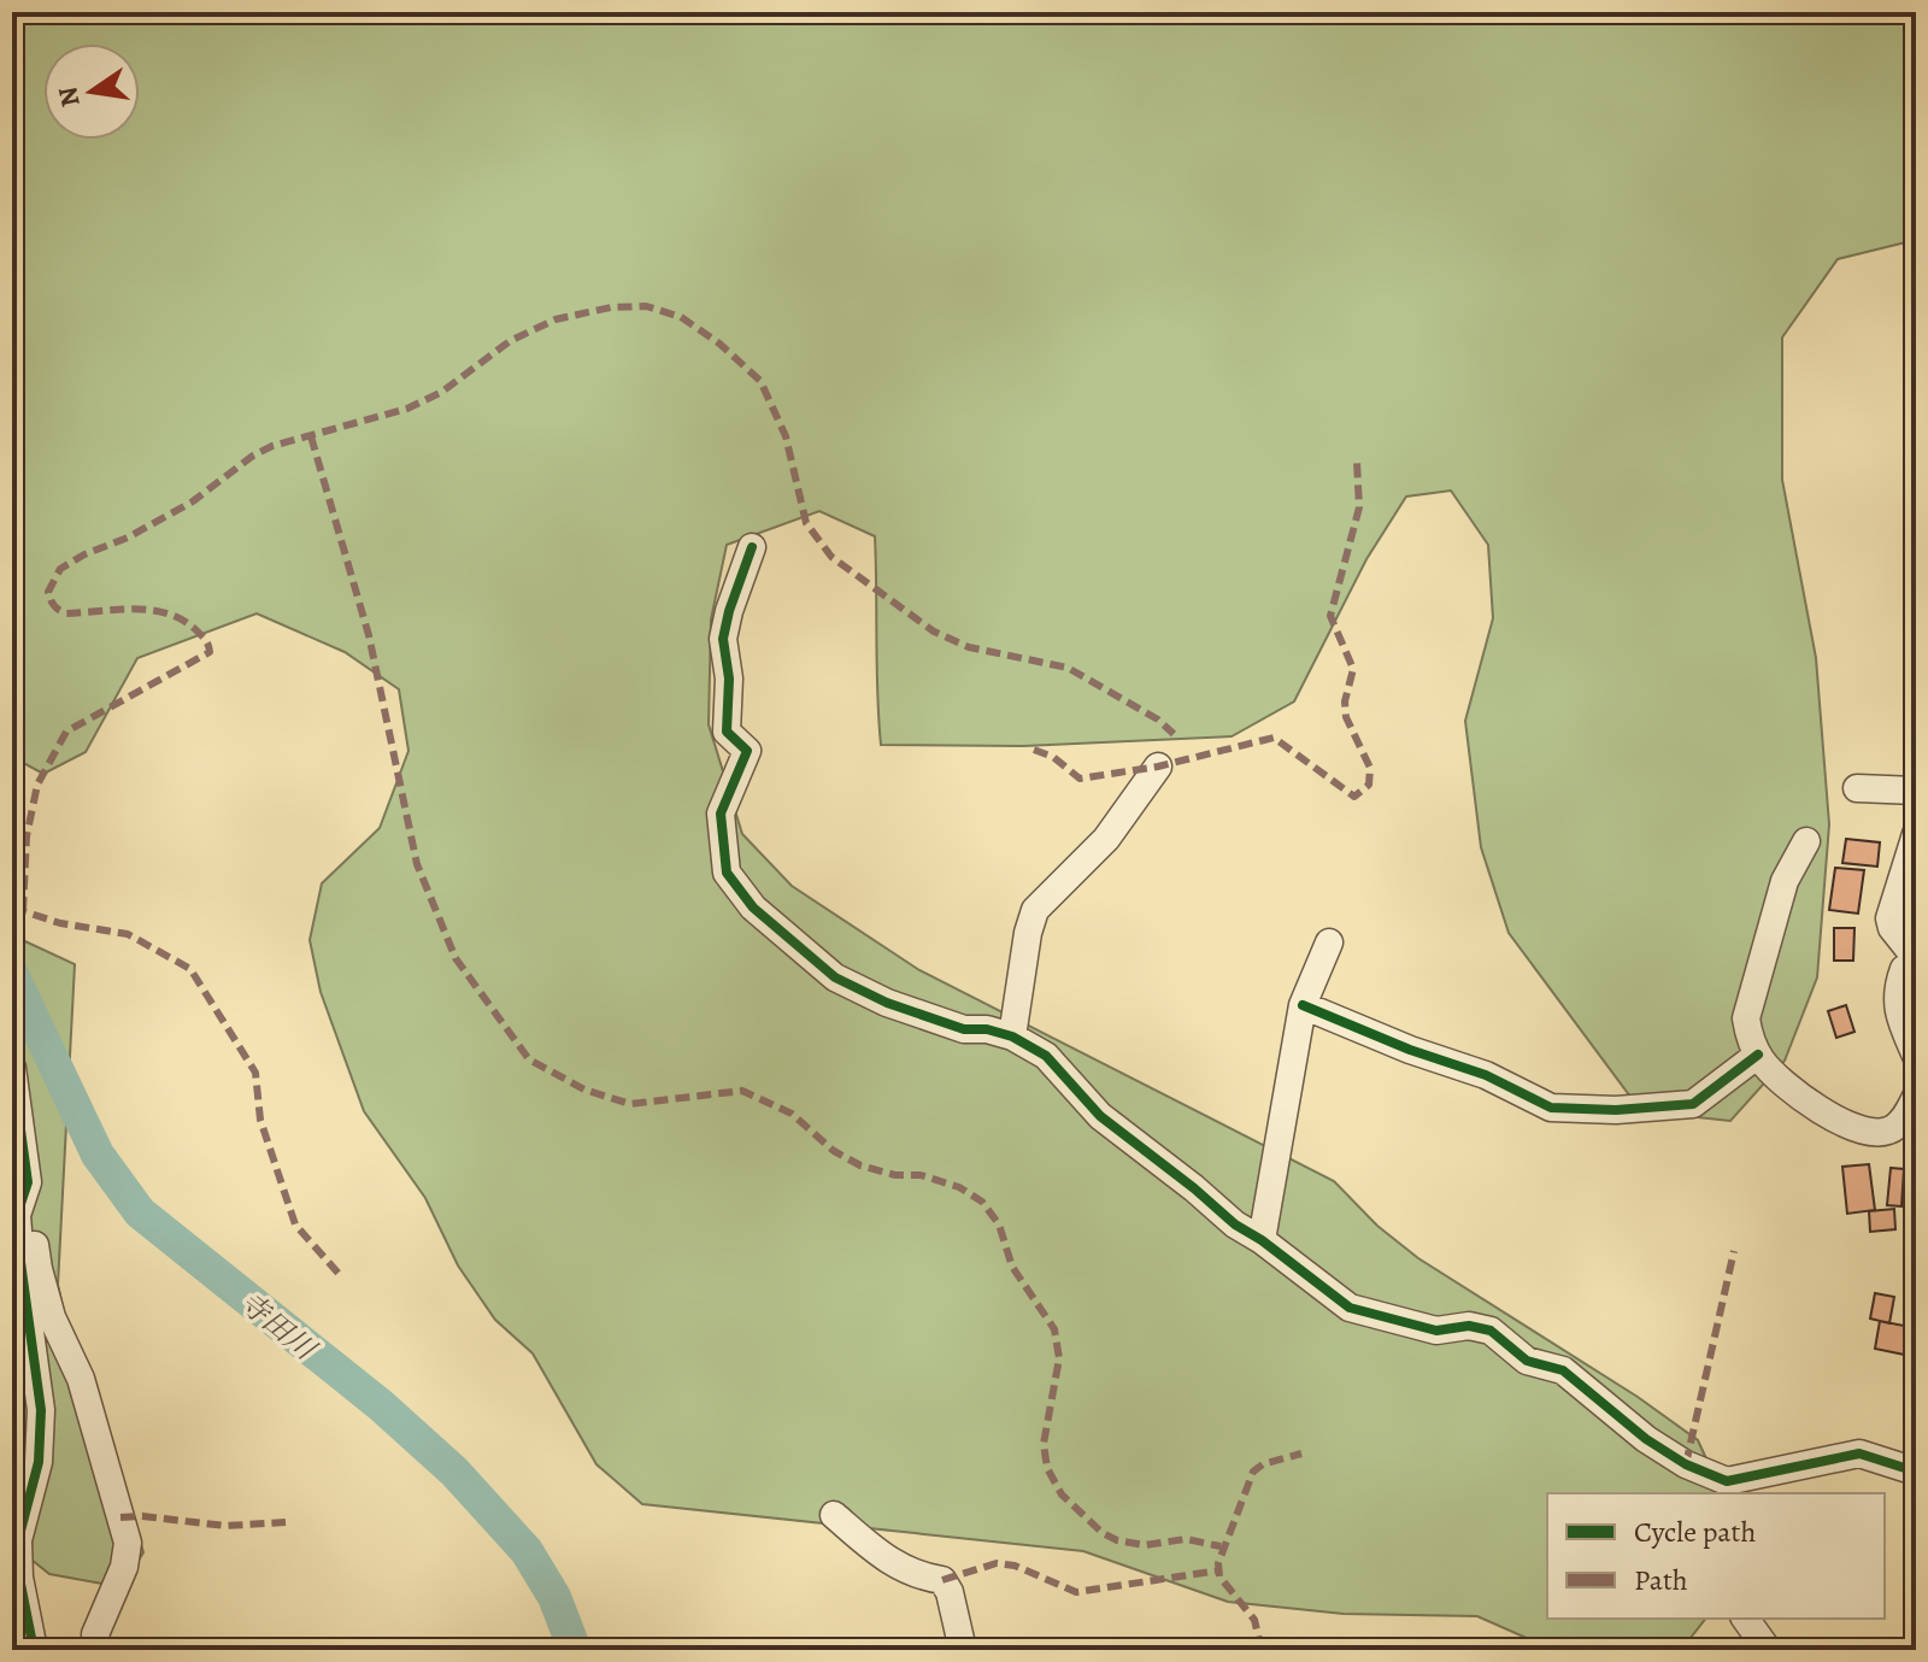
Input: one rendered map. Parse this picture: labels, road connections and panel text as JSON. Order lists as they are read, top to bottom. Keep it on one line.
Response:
{"water":["寺田川"],"legend":["Cycle path","Path"],"north":"left"}
